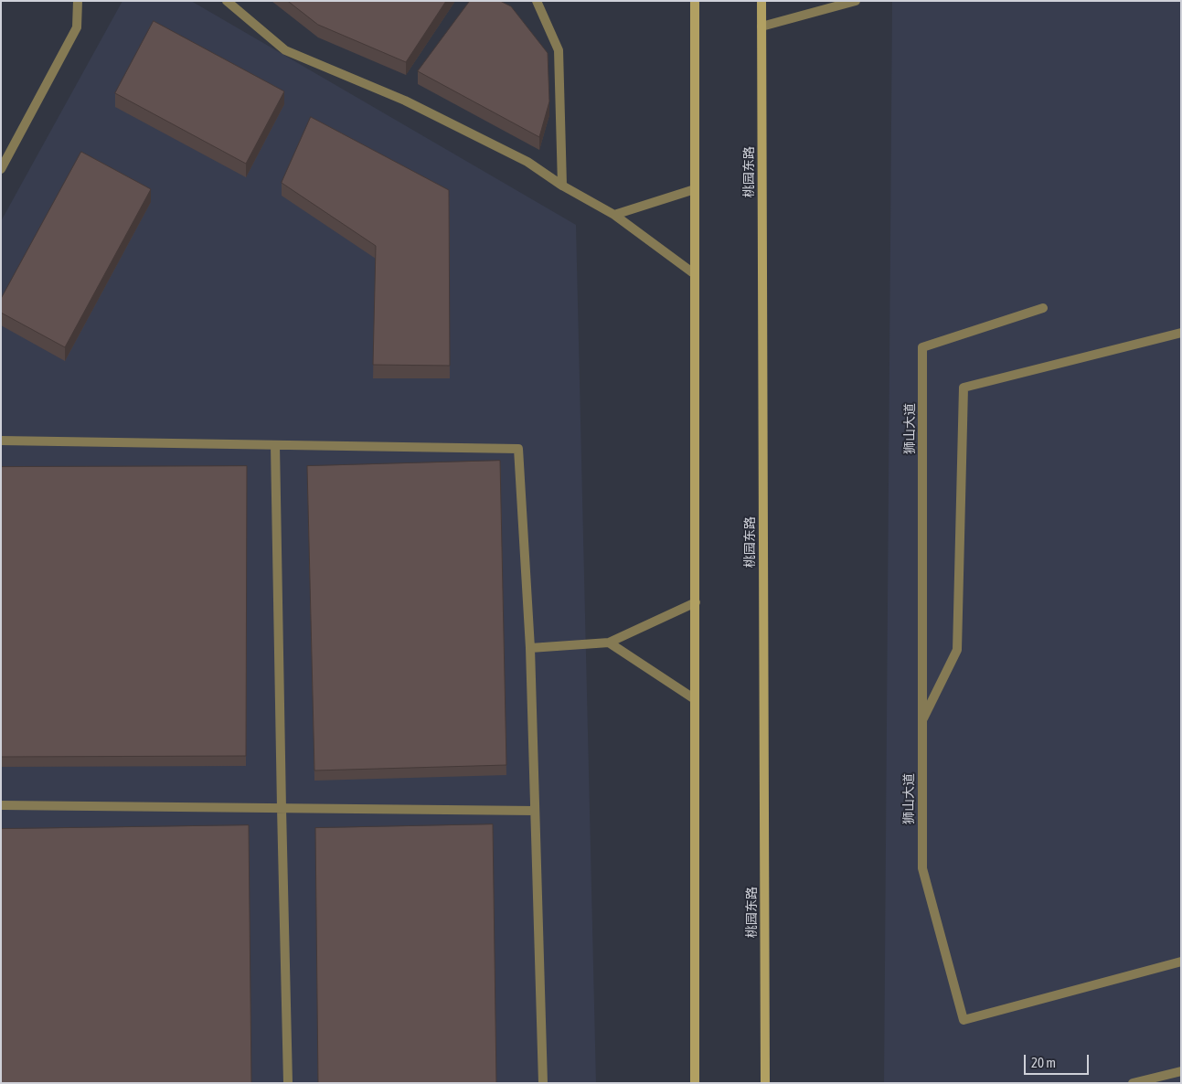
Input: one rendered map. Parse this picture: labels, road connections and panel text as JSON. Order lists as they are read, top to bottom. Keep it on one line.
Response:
{"streets":{"main road":["桃园东路"],"lane":["狮山大道"]},"scale_bar":"20 m"}
